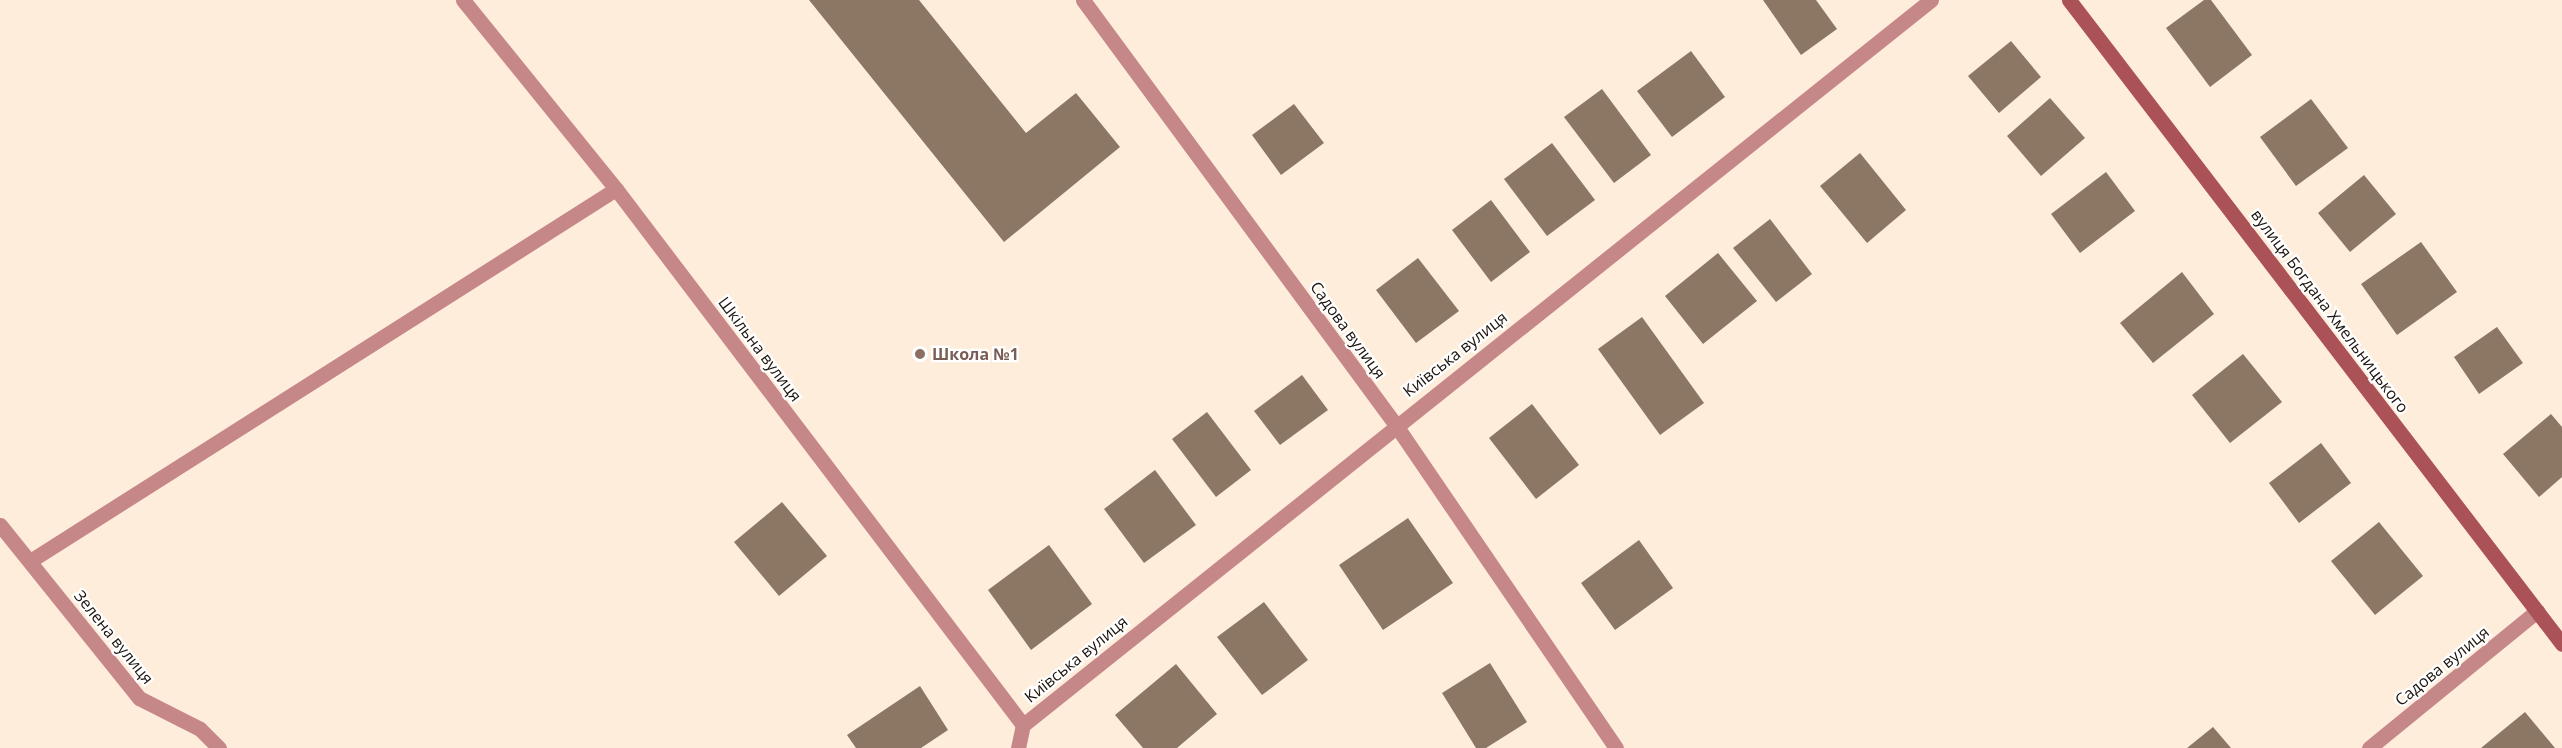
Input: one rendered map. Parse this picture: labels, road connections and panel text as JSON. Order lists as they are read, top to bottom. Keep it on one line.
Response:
{"streets":{"main road":["вулиця Богдана Хмельницького"],"street":["Садова вулиця","Шкільна вулиця","Київська вулиця","Зелена вулиця"]},"crossings":[["вулиця Богдана Хмельницького","Садова вулиця"],["Садова вулиця","Київська вулиця"],["Шкільна вулиця","Київська вулиця"]],"places":["Школа №1"]}
